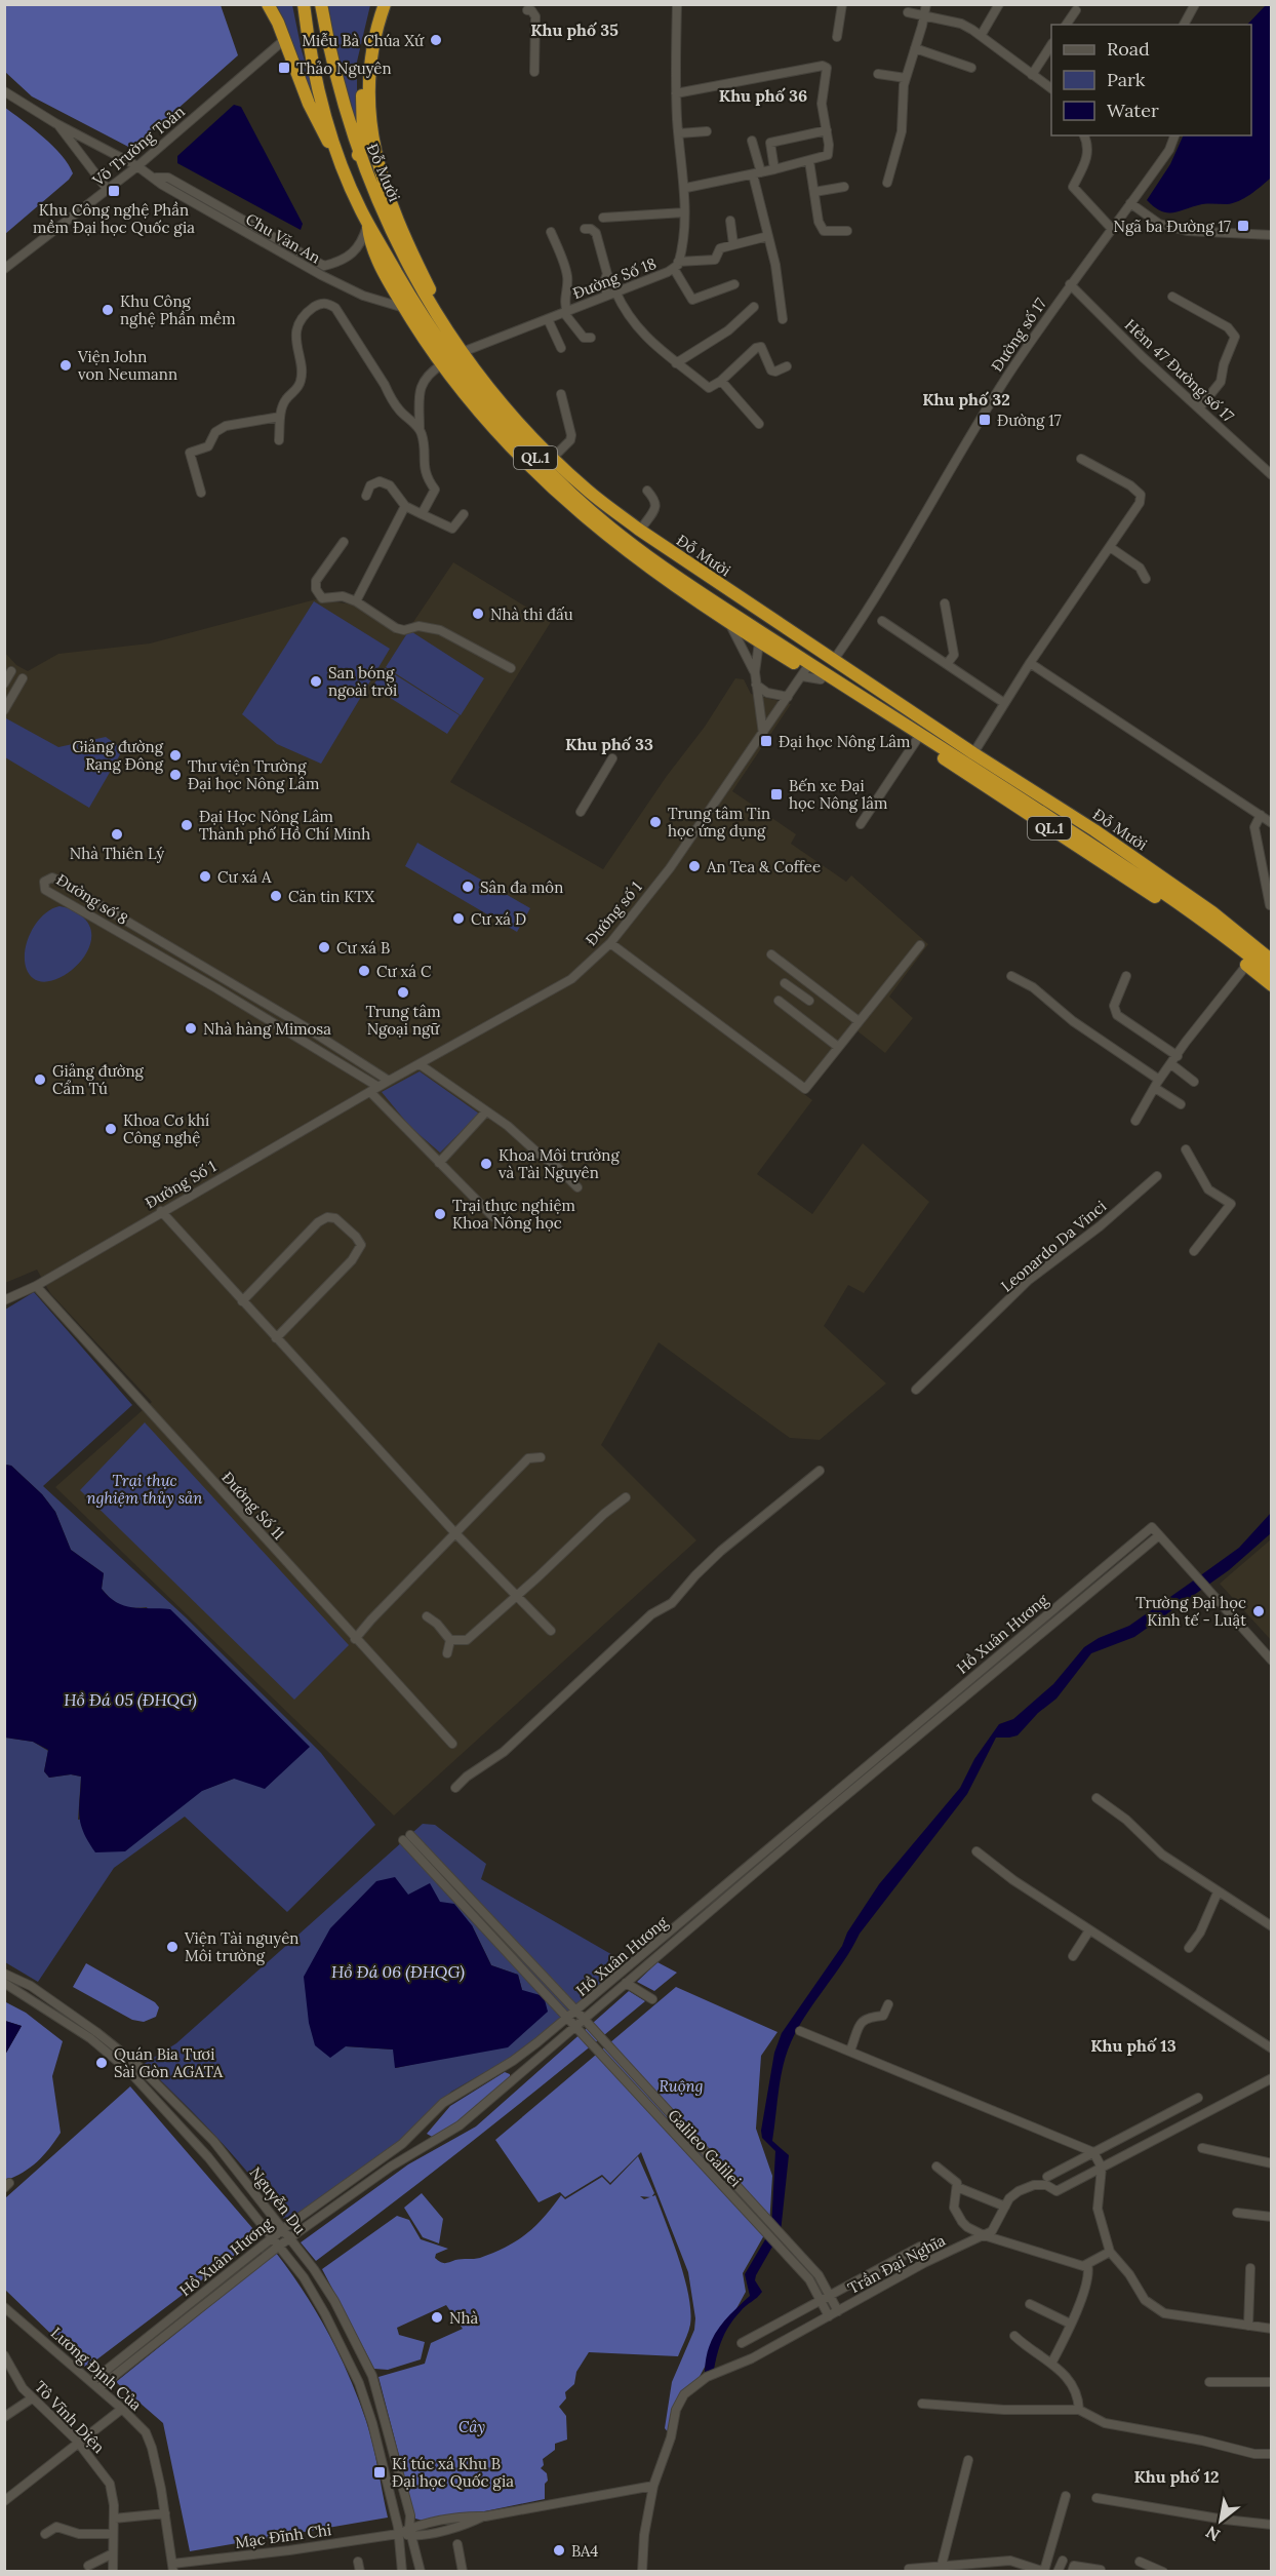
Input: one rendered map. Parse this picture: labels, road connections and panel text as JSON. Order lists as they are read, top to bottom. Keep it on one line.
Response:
{"streets":{"highway":["Đỗ Mười","QL.1"],"street":["Võ Trường Toản","Chu Văn An","Đường Số 18","Đường số 17","Hẻm 47 Đường số 17","Đường số 8","Đường số 1","Đường Số 1","Leonardo Da Vinci","Đường Số 11","Hồ Xuân Hương","Galileo Galilei","Nguyễn Du","Trần Đại Nghĩa","Lương Định Của","Tô Vĩnh Diện","Mạc Đĩnh Chi"]},"crossings":[["Võ Trường Toản","Chu Văn An"],["Võ Trường Toản","QL.1"],["Đỗ Mười","Chu Văn An"],["Đỗ Mười","Đường Số 18"],["Đỗ Mười","Đường số 17"],["Đỗ Mười","QL.1"],["Đỗ Mười","Đường số 1"],["Đường số 17","Hẻm 47 Đường số 17"],["Đường số 8","Đường số 1"],["Đường số 1","Đường Số 1"],["Đường Số 1","Đường Số 11"],["Hồ Xuân Hương","Galileo Galilei"],["Hồ Xuân Hương","Nguyễn Du"],["Hồ Xuân Hương","Lương Định Của"],["Galileo Galilei","Trần Đại Nghĩa"],["Nguyễn Du","Mạc Đĩnh Chi"],["Trần Đại Nghĩa","Mạc Đĩnh Chi"],["Lương Định Của","Mạc Đĩnh Chi"]],"districts":["Khu phố 35","Khu phố 36","Khu phố 32","Khu phố 33","Khu phố 13","Khu phố 12"],"water":["Hồ Đá 05 (ĐHQG)","Hồ Đá 06 (ĐHQG)"],"parks":["Trại thực nghiệm thủy sản","Ruộng","Cây"],"places":{"other":["Miễu Bà Chúa Xứ","Khu Công nghệ Phần mềm","Viện John von Neumann","Nhà thi đấu","San bóng ngoài trời","Giảng đường Rạng Đông","Thư viện Trường Đại học Nông Lâm","Trung tâm Tin học ứng dụng","Đại Học Nông Lâm Thành phố Hồ Chí Minh","Nhà Thiên Lý","An Tea & Coffee","Cư xá A","Sân đa môn","Căn tin KTX","Cư xá D","Cư xá B","Cư xá C","Trung tâm Ngoại ngữ","Nhà hàng Mimosa","Giảng đường Cẩm Tú","Khoa Cơ khí Công nghệ","Khoa Môi trường và Tài Nguyên","Trại thực nghiệm Khoa Nông học","Trường Đại học Kinh tế - Luật","Viện Tài nguyên Môi trường","Quán Bia Tươi Sài Gòn AGATA","Nhà","BA4"],"transit":["Thảo Nguyên","Khu Công nghệ Phần mềm Đại học Quốc gia","Ngã ba Đường 17","Đường 17","Đại học Nông Lâm","Bến xe Đại học Nông lâm","Kí túc xá Khu B Đại học Quốc gia"]},"legend":["Road","Park","Water"],"north":"bottom left"}
